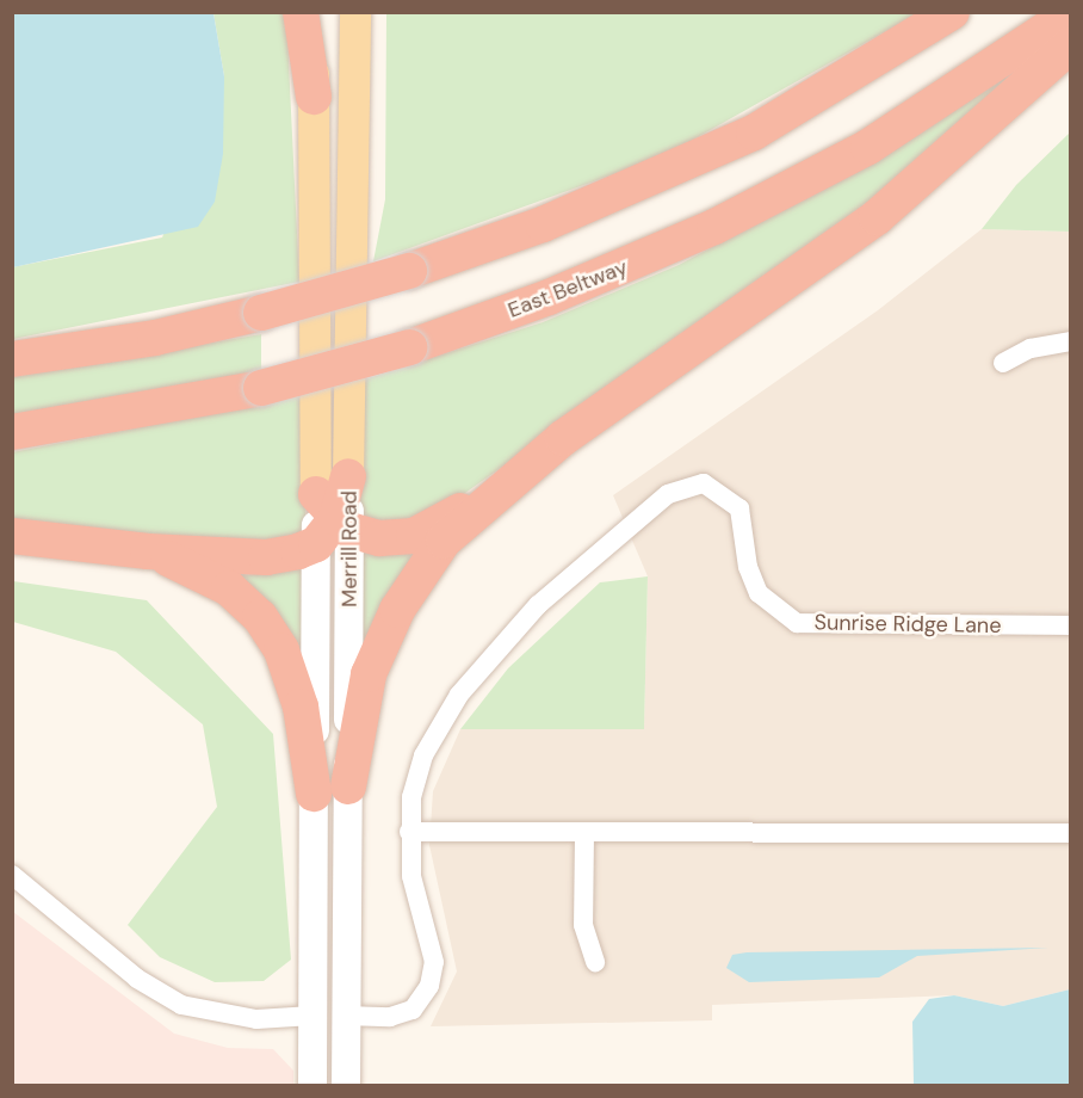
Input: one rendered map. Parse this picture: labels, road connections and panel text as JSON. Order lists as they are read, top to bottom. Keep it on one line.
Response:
{"streets":{"highway":["East Beltway"],"main road":["Merrill Road"],"street":["Sunrise Ridge Lane"]},"crossings":[["Merrill Road","Sunrise Ridge Lane"]]}
